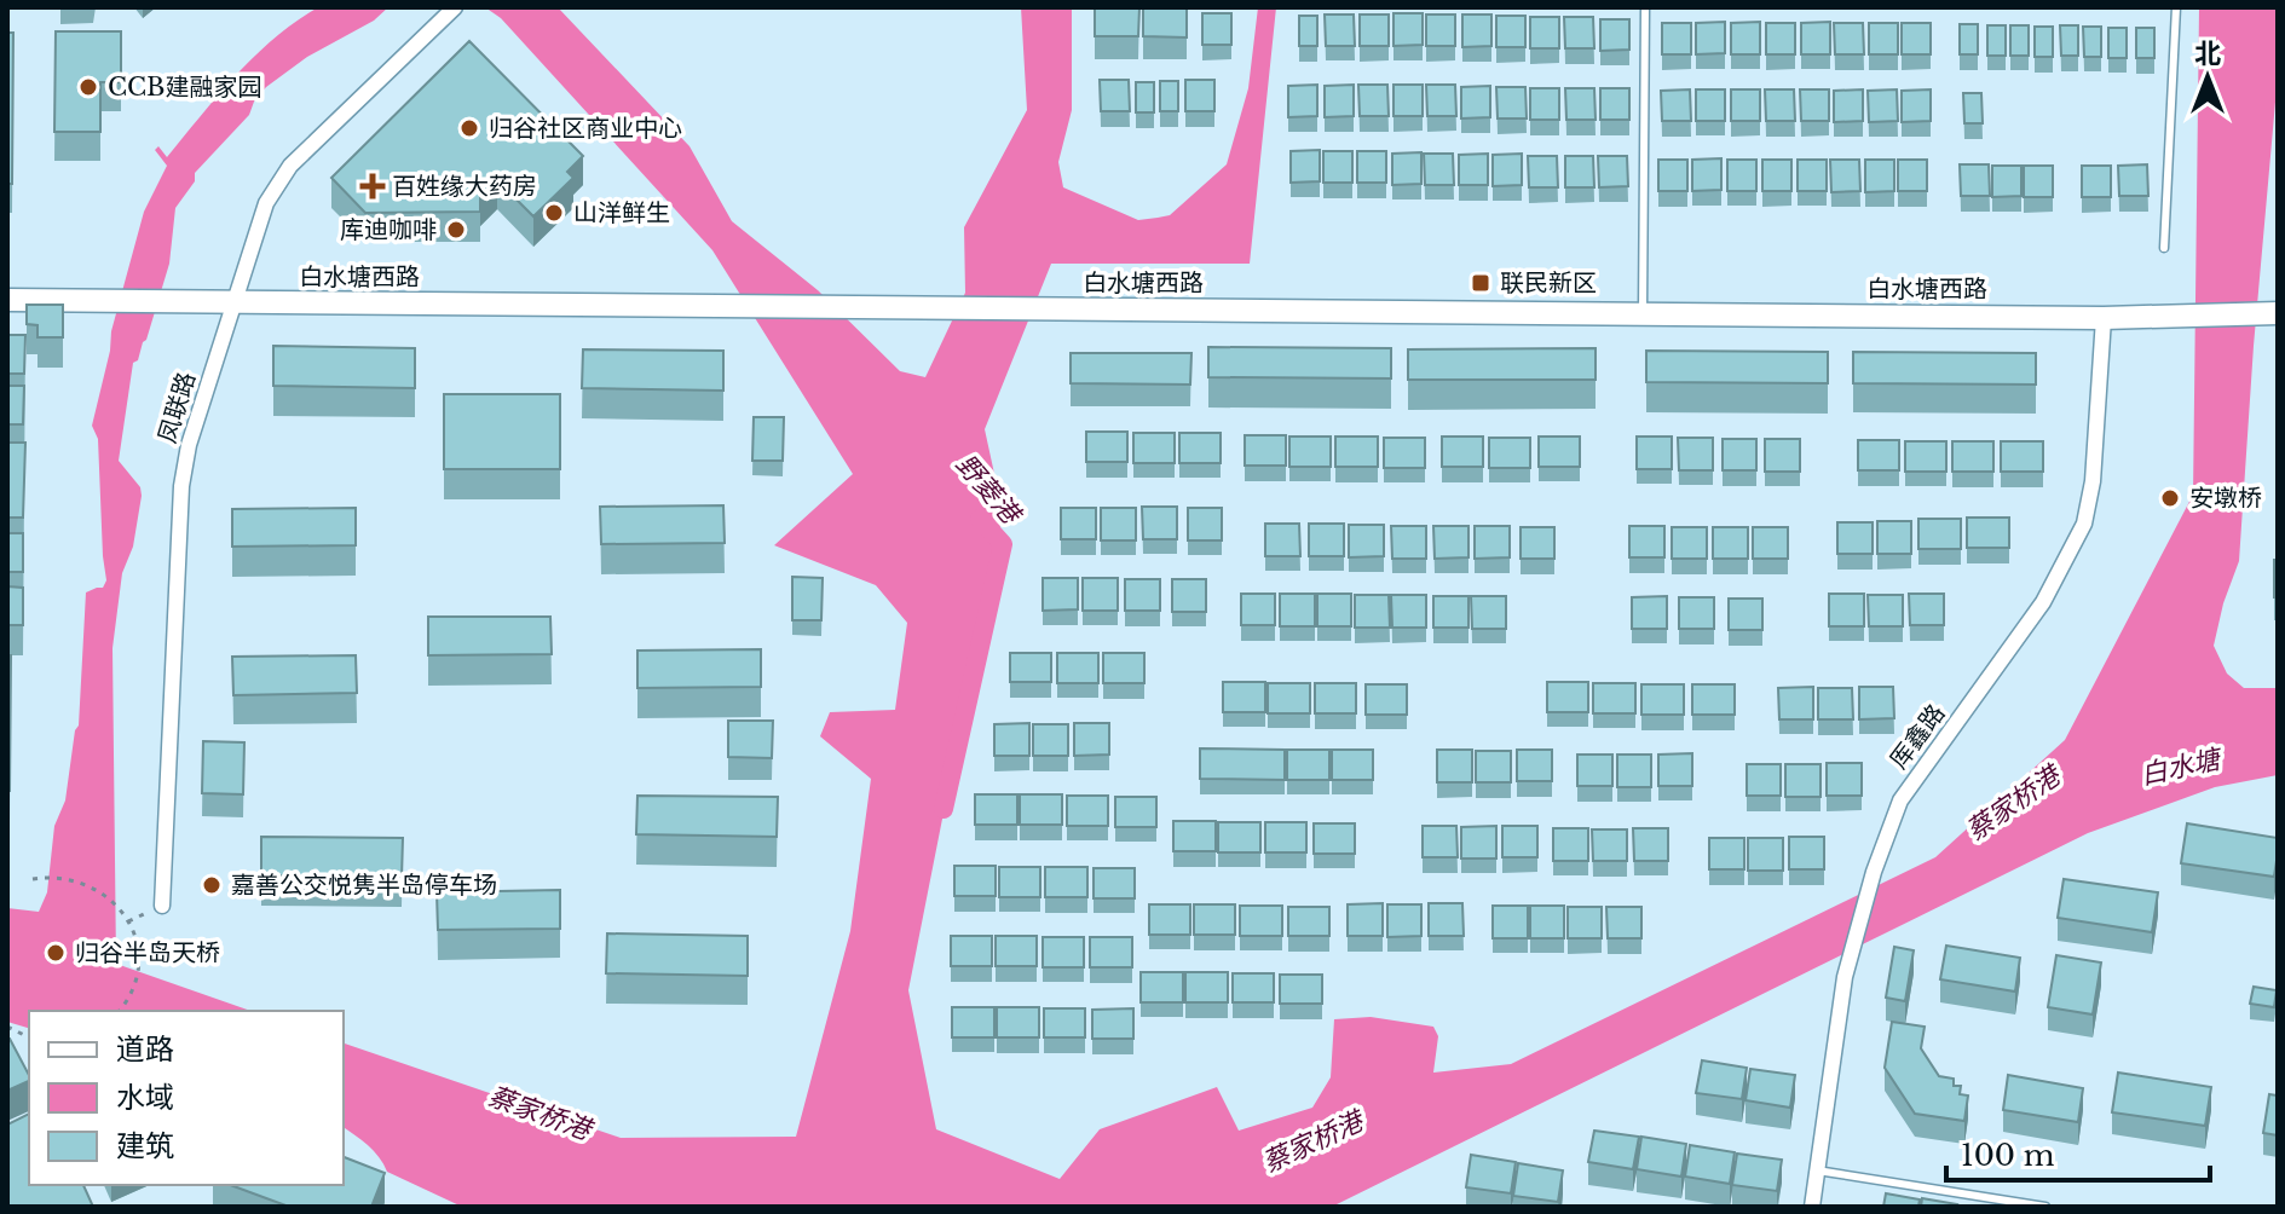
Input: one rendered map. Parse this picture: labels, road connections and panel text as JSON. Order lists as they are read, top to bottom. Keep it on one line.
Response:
{"streets":{"street":["白水塘西路","凤联路","厍鑫路"]},"crossings":[["白水塘西路","凤联路"],["白水塘西路","厍鑫路"]],"water":["野菱港","白水塘","蔡家桥港"],"places":{"other":["CCB建融家园","归谷社区商业中心","山洋鲜生","库迪咖啡","安墩桥","嘉善公交悦隽半岛停车场","归谷半岛天桥"],"health":["百姓缘大药房"],"transit":["联民新区"]},"legend":["道路","水域","建筑"],"scale_bar":"100 m","north":"top"}
